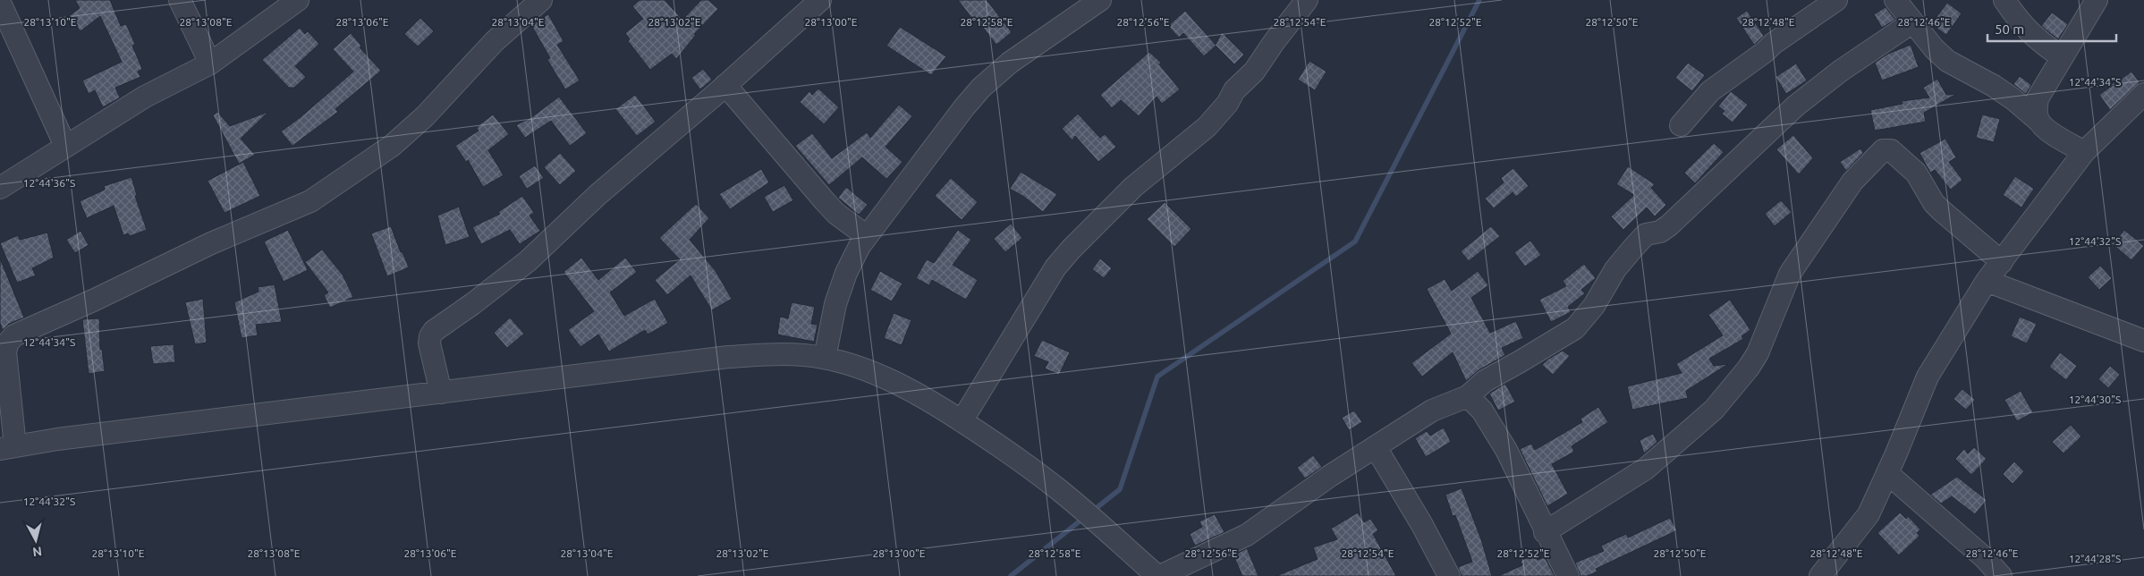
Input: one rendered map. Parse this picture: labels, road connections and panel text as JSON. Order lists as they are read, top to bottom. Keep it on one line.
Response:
{"scale_bar":"50 m","north":"bottom","coordinates":["28°13'10\"E","28°13'08\"E","28°13'06\"E","28°13'04\"E","28°13'02\"E","28°13'00\"E","28°12'58\"E","28°12'56\"E","28°12'54\"E","28°12'52\"E","28°12'50\"E","28°12'48\"E","28°12'46\"E","12°44'34\"S","12°44'36\"S","12°44'32\"S","12°44'30\"S","12°44'28\"S"]}
